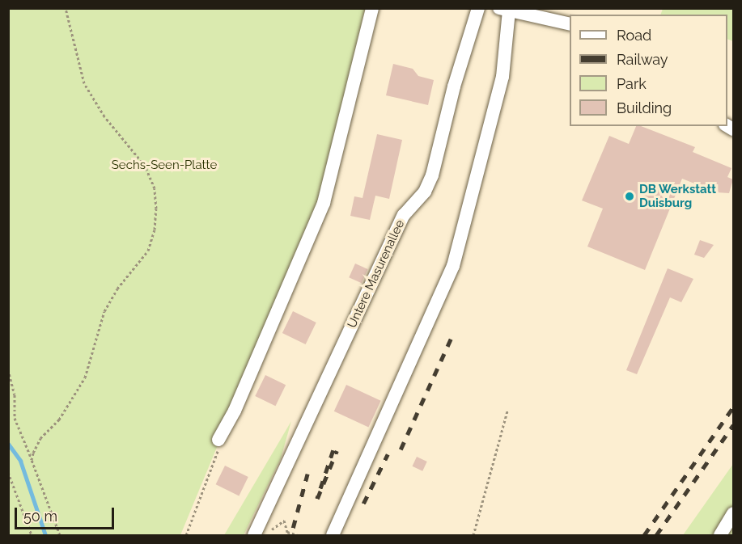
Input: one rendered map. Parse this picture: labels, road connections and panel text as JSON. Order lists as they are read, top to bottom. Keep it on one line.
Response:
{"streets":{"street":["Untere Masurenallee"]},"parks":["Sechs-Seen-Platte"],"places":["DB Werkstatt Duisburg"],"legend":["Road","Railway","Park","Building"],"scale_bar":"50 m"}
